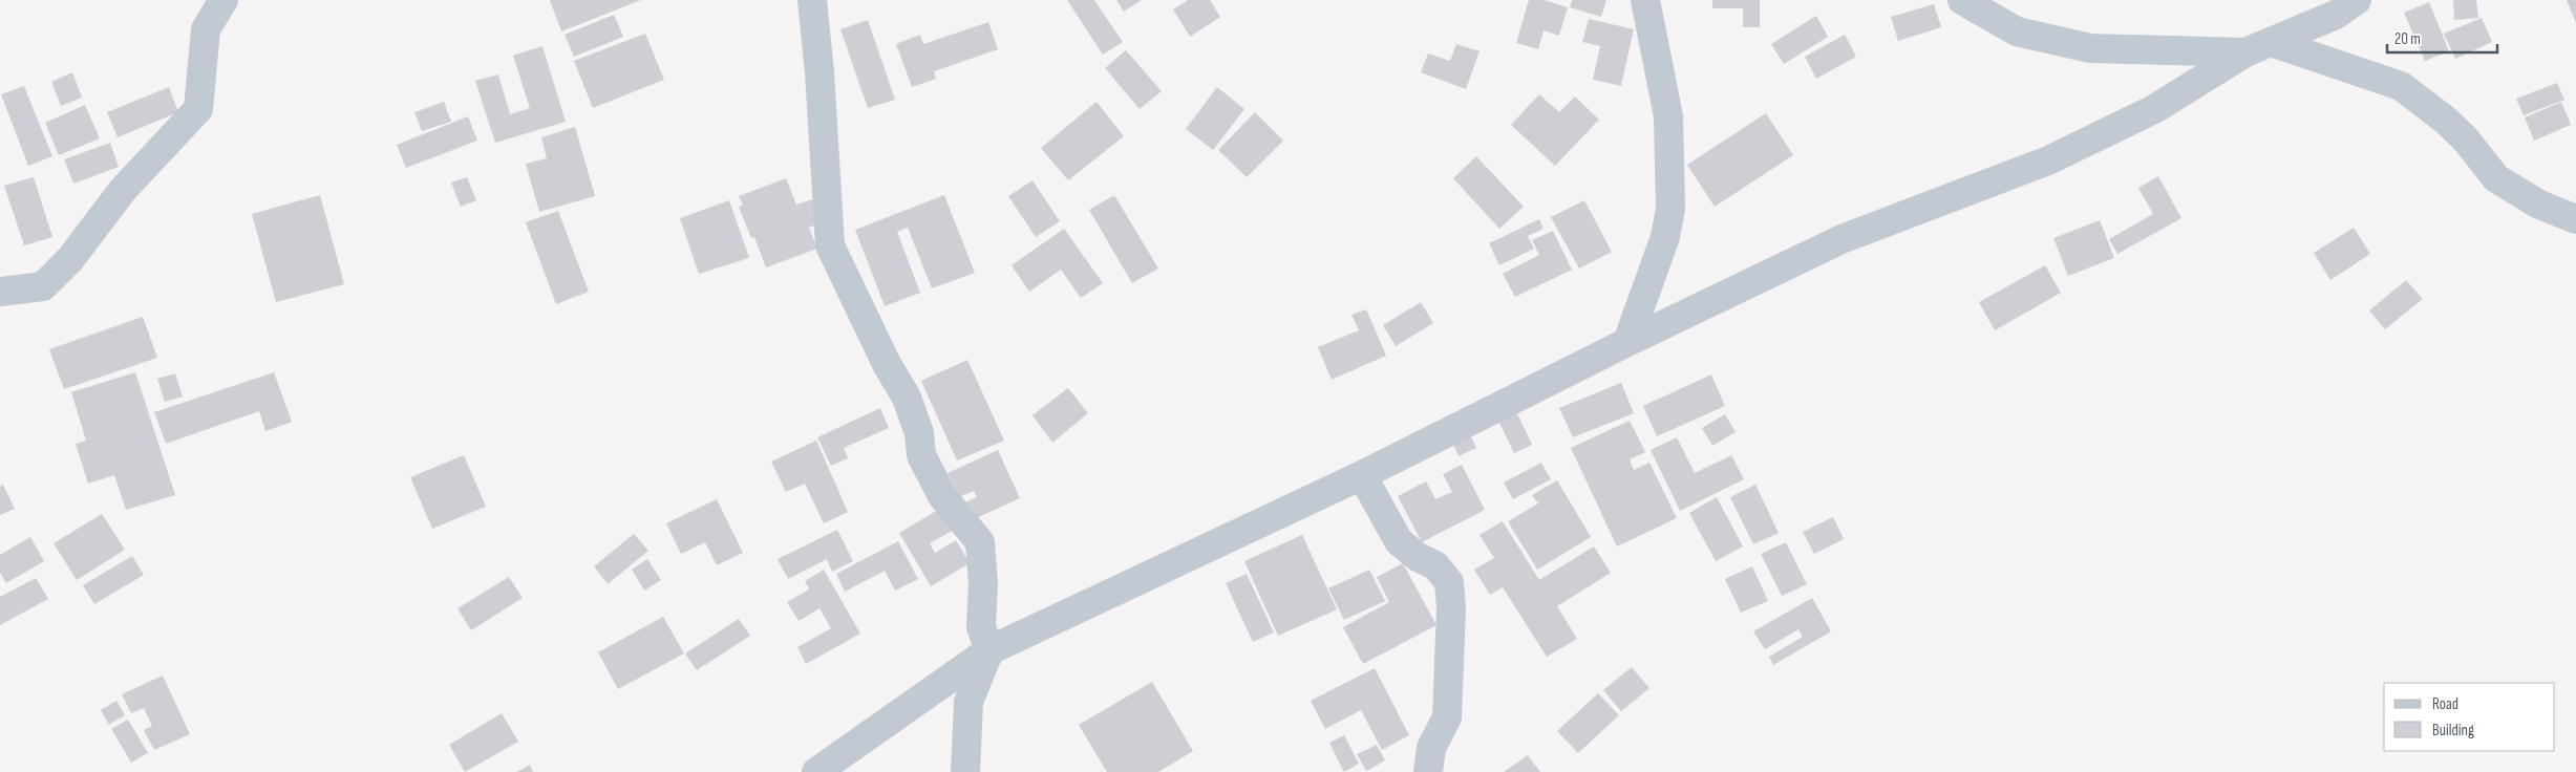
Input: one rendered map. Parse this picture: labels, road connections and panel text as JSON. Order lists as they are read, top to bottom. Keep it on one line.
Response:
{"legend":["Road","Building"],"scale_bar":"20 m"}
